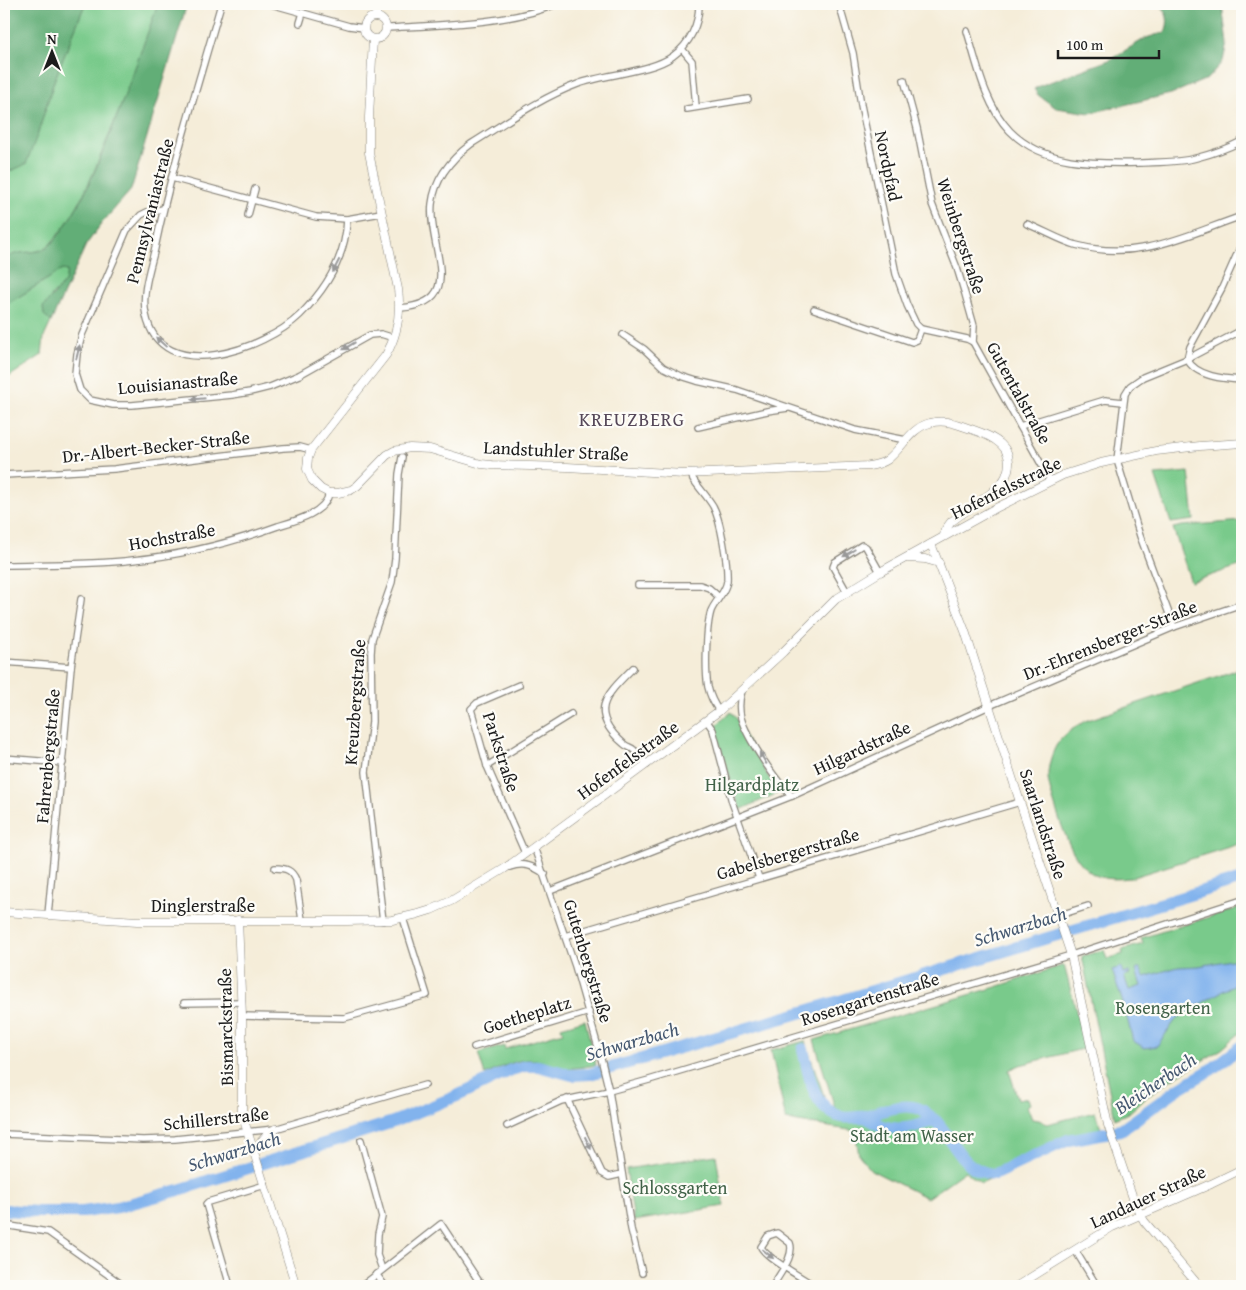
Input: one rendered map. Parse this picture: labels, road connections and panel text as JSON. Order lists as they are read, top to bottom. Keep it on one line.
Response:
{"streets":{"main road":["Landstuhler Straße","Hofenfelsstraße","Saarlandstraße","Dinglerstraße","Bismarckstraße","Landauer Straße"],"street":["Nordpfad","Pennsylvaniastraße","Weinbergstraße","Louisianastraße","Gutentalstraße","Dr.-Albert-Becker-Straße","Hochstraße","Dr.-Ehrensberger-Straße","Kreuzbergstraße","Hilgardstraße","Parkstraße","Fahrenbergstraße","Gabelsbergerstraße","Gutenbergstraße","Rosengartenstraße","Goetheplatz","Schillerstraße"]},"crossings":[["Nordpfad","Gutentalstraße"],["Pennsylvaniastraße","Louisianastraße"],["Weinbergstraße","Gutentalstraße"],["Gutentalstraße","Hofenfelsstraße"],["Landstuhler Straße","Hofenfelsstraße"],["Landstuhler Straße","Hochstraße"],["Hofenfelsstraße","Parkstraße"],["Hofenfelsstraße","Saarlandstraße"],["Hofenfelsstraße","Dinglerstraße"],["Hofenfelsstraße","Gutenbergstraße"],["Dr.-Ehrensberger-Straße","Hilgardstraße"],["Dr.-Ehrensberger-Straße","Saarlandstraße"],["Kreuzbergstraße","Dinglerstraße"],["Hilgardstraße","Saarlandstraße"],["Hilgardstraße","Gutenbergstraße"],["Fahrenbergstraße","Dinglerstraße"],["Saarlandstraße","Gabelsbergerstraße"],["Saarlandstraße","Rosengartenstraße"],["Saarlandstraße","Landauer Straße"],["Gabelsbergerstraße","Gutenbergstraße"],["Dinglerstraße","Bismarckstraße"],["Gutenbergstraße","Rosengartenstraße"],["Gutenbergstraße","Goetheplatz"],["Bismarckstraße","Schillerstraße"]],"districts":["KREUZBERG"],"water":["Schwarzbach","Bleicherbach"],"parks":["Hilgardplatz","Rosengarten","Stadt am Wasser","Schlossgarten"],"scale_bar":"100 m","north":"top"}
